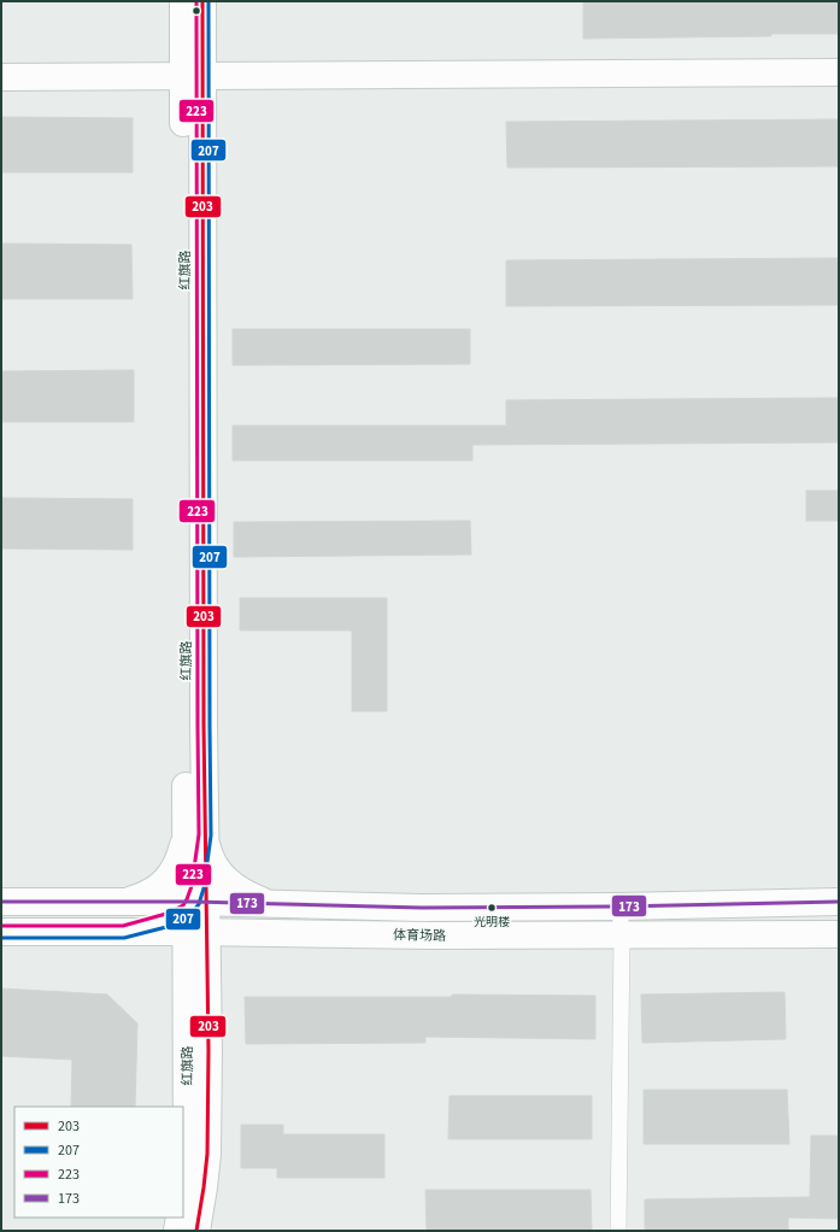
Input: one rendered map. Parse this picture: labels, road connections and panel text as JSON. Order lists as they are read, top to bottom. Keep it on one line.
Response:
{"streets":{"main road":["红旗路","体育场路"]},"crossings":[["红旗路","体育场路"]],"places":["光明楼"],"lines":["transit line 203","transit line 207","transit line 223","transit line 173"],"legend":["203","207","223","173"]}
